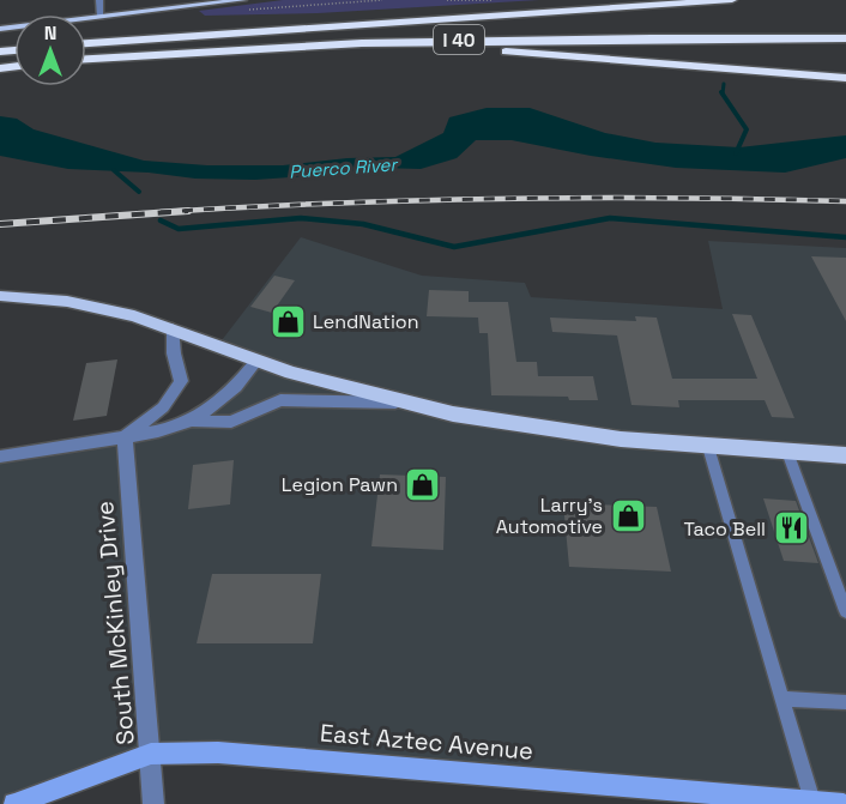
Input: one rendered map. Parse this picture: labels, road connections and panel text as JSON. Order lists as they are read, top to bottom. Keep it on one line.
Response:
{"streets":{"highway":["I 40"],"main road":["East Aztec Avenue"],"street":["South McKinley Drive"]},"crossings":[["South McKinley Drive","East Aztec Avenue"]],"water":["Puerco River"],"places":{"shop":["LendNation","Legion Pawn","Larry's Automotive"],"restaurant":["Taco Bell"]},"north":"top"}
